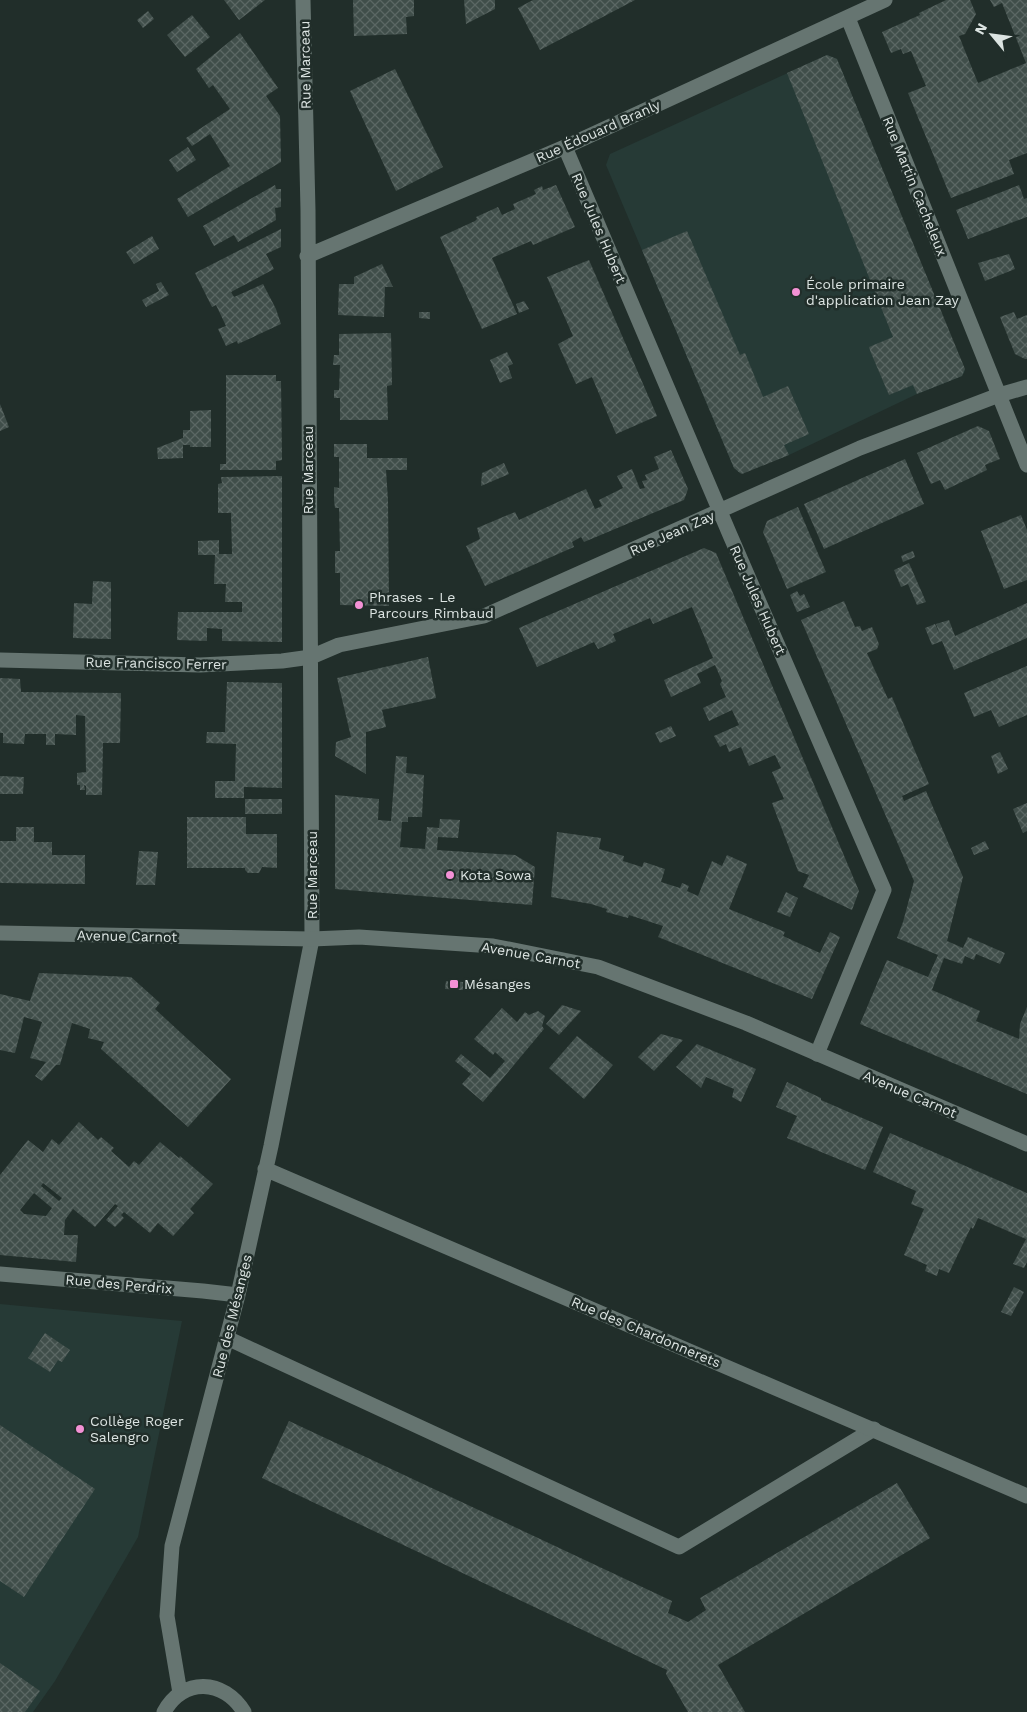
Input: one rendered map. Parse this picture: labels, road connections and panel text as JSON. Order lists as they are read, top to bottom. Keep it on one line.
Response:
{"streets":{"street":["Rue Marceau","Rue Édouard Branly","Rue Martin Cacheleux","Rue Jules Hubert","Rue Jean Zay","Rue Francisco Ferrer","Avenue Carnot","Rue des Perdrix","Rue des Mésanges","Rue des Chardonnerets"]},"crossings":[["Rue Marceau","Rue Édouard Branly"],["Rue Marceau","Rue Jean Zay"],["Rue Marceau","Rue Francisco Ferrer"],["Rue Marceau","Avenue Carnot"],["Rue Marceau","Rue des Mésanges"],["Rue Édouard Branly","Rue Martin Cacheleux"],["Rue Édouard Branly","Rue Jules Hubert"],["Rue Martin Cacheleux","Rue Jean Zay"],["Rue Jules Hubert","Rue Jean Zay"],["Rue Jules Hubert","Avenue Carnot"],["Rue Jean Zay","Rue Francisco Ferrer"],["Avenue Carnot","Rue des Mésanges"],["Rue des Perdrix","Rue des Mésanges"],["Rue des Mésanges","Rue des Chardonnerets"]],"places":{"other":["École primaire d'application Jean Zay","Phrases - Le Parcours Rimbaud","Kota Sowa","Collège Roger Salengro"],"transit":["Mésanges"]},"north":"top left"}
